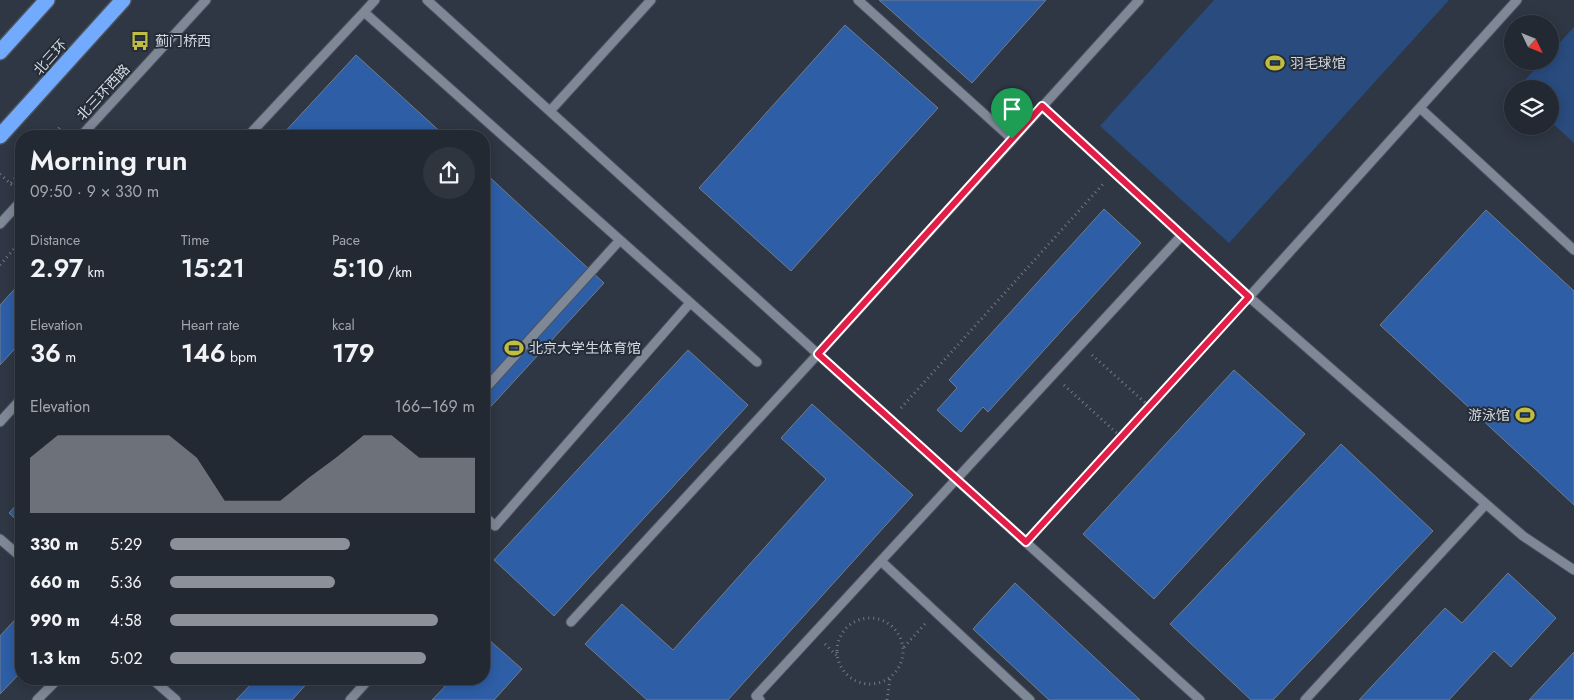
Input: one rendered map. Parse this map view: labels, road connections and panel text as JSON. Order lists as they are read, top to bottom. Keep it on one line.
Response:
{"streets":{"highway":["北三环"],"street":["北三环西路"]},"places":{"bus stop":["蓟门桥西"],"sports":["羽毛球馆","北京大学生体育馆","游泳馆"]},"north":"bottom right","page":{"heading":["Morning run","09:50 · 9 × 330 m"],"stats":[["Distance","2.97 km"],["Time","15:21"],["Pace","5:10 /km"],["Elevation","36 m"],["Heart rate","146 bpm"],["kcal","179"]],"chart":["Elevation","166–169 m"],"list":[{"name":"330 m","note":"5:29"},{"name":"660 m","note":"5:36"},{"name":"990 m","note":"4:58"},{"name":"1.3 km","note":"5:02"}]}}
